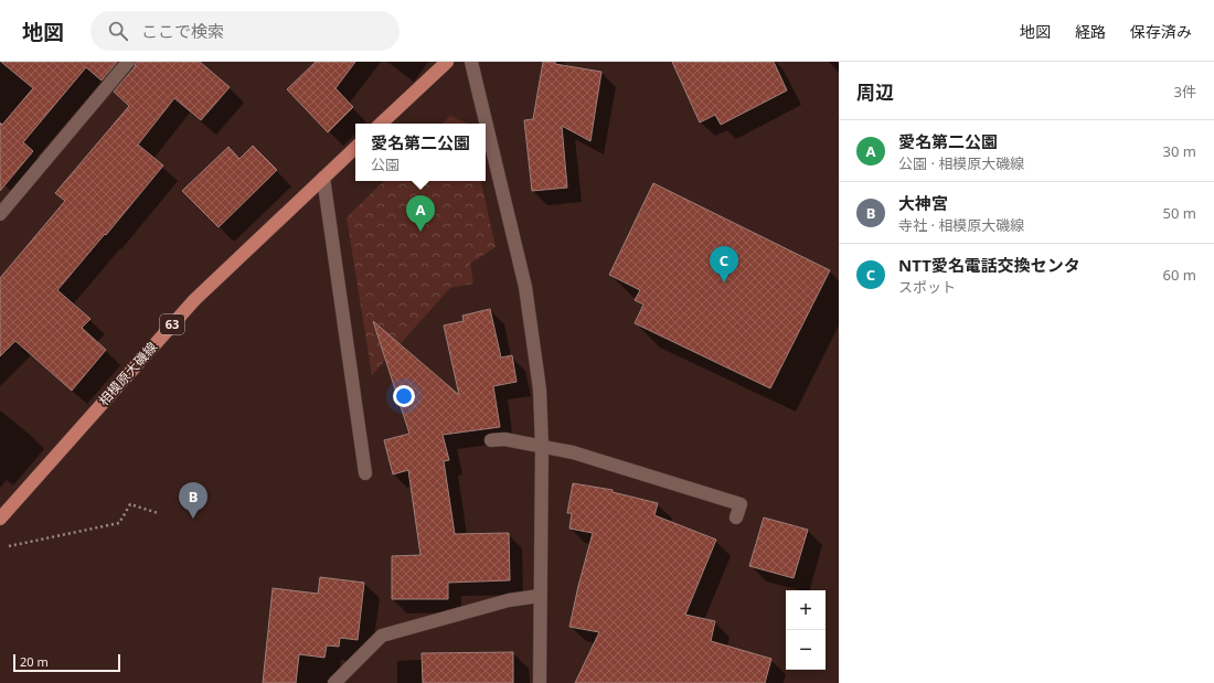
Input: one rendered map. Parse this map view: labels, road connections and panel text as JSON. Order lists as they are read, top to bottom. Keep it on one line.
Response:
{"streets":{"main road":["63","相模原大磯線"]},"scale_bar":"20 m","page":{"header":"地図","search":"ここで検索","nav":["地図","経路","保存済み"],"heading":["周辺","3件"],"list":[{"mark":"A","name":"愛名第二公園","note":"公園 · 相模原大磯線","value":"30 m"},{"mark":"B","name":"大神宮","note":"寺社 · 相模原大磯線","value":"50 m"},{"mark":"C","name":"NTT愛名電話交換センタ","note":"スポット","value":"60 m"}],"popup":["愛名第二公園","公園"],"pins":["A","C","B"],"map_buttons":["+","−"],"scale":"20 m"}}
